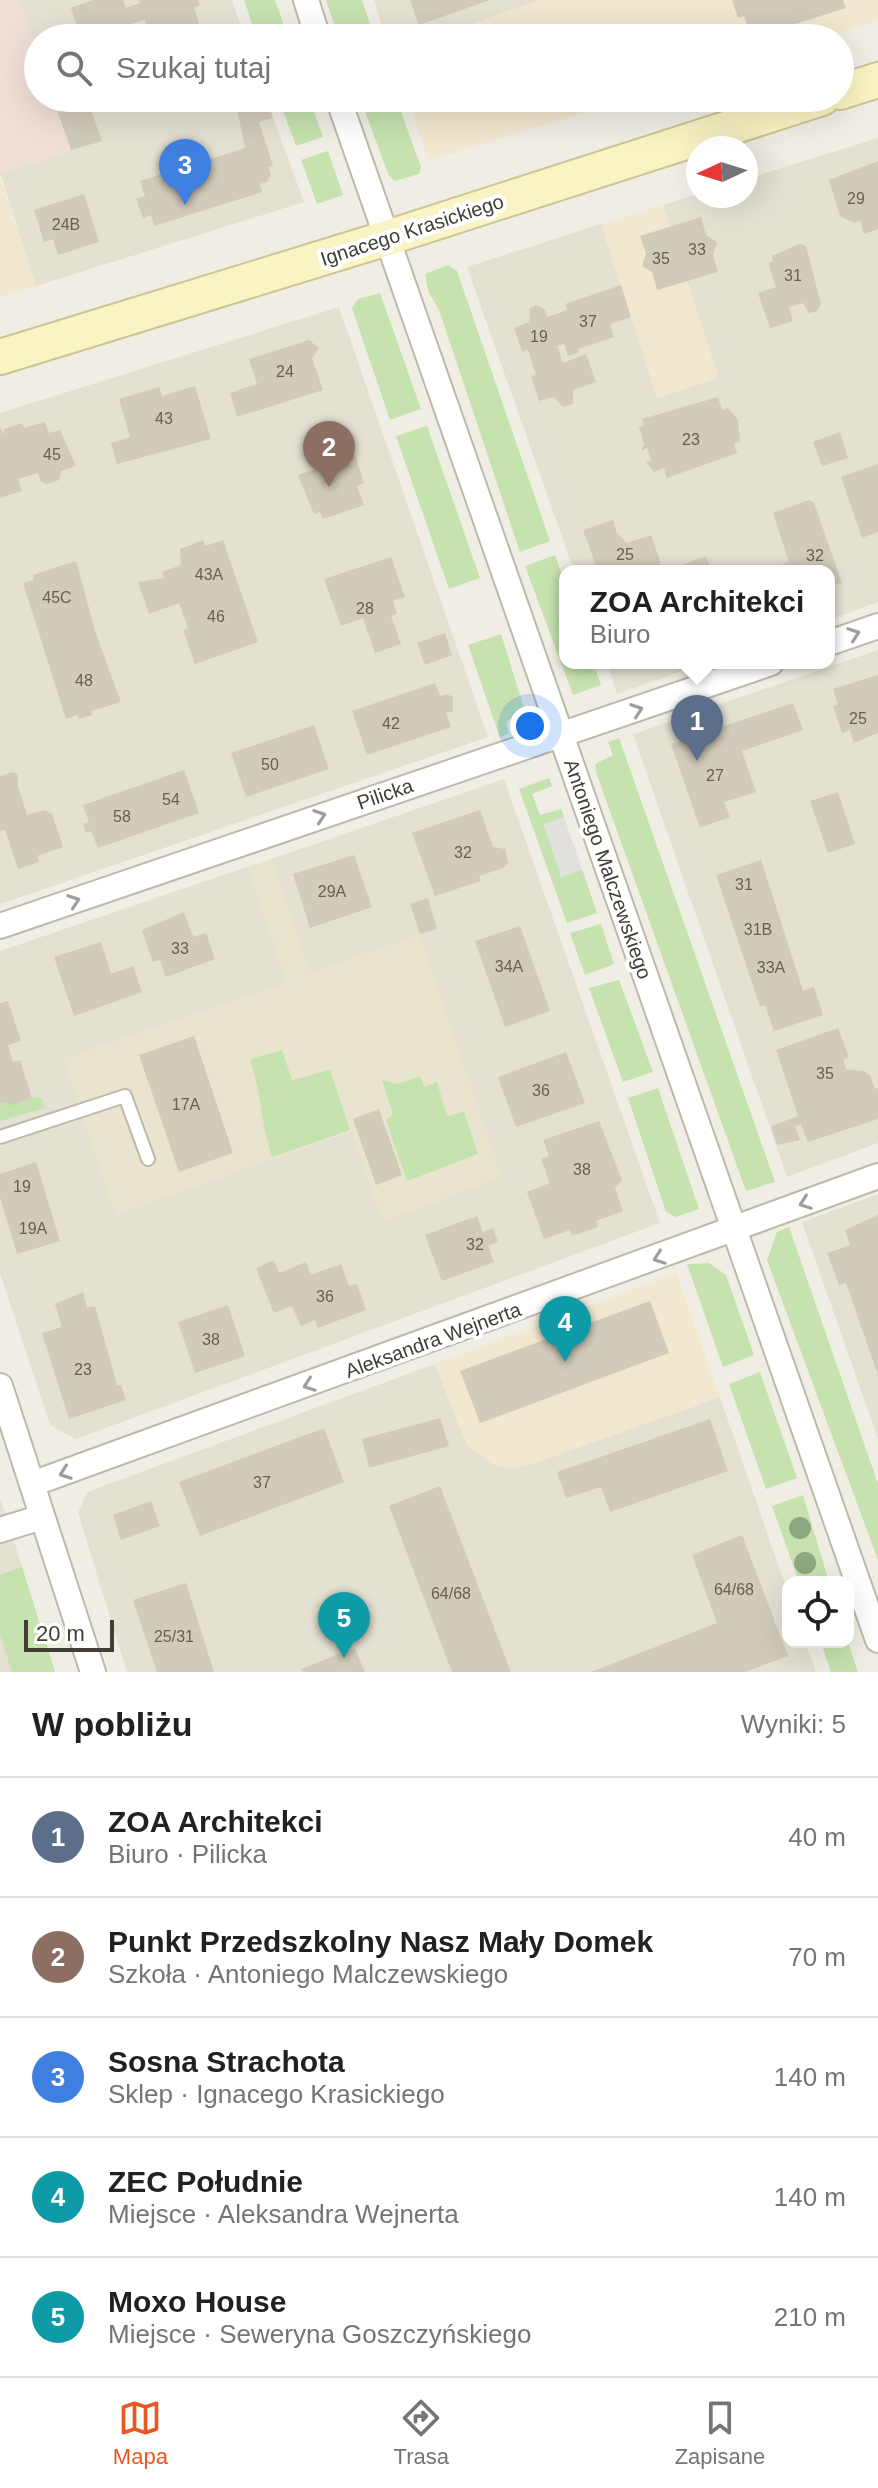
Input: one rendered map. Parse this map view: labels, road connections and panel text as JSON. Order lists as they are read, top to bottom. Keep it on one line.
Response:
{"streets":{"street":["Ignacego Krasickiego","Pilicka","Antoniego Malczewskiego","Aleksandra Wejnerta"]},"crossings":[["Ignacego Krasickiego","Antoniego Malczewskiego"],["Pilicka","Antoniego Malczewskiego"],["Antoniego Malczewskiego","Aleksandra Wejnerta"]],"one_way":["Pilicka","Aleksandra Wejnerta"],"house_numbers":["29","24B","33","35","31","37","19","24","43","23","45","25","32","43A","45C","28","46","48","25","42","50","27","54","58","32","31","29A","31B","33","34A","33A","35","36","17A","38","19","19A","32","36","38","23","37","64/68","64/68","25/31"],"scale_bar":"20 m","north":"left","page":{"search":"Szukaj tutaj","pins":["3","2","1","4","5"],"popup":["ZOA Architekci","Biuro"],"scale":"20 m","heading":["W pobliżu","Wyniki: 5"],"list":[{"mark":"1","name":"ZOA Architekci","note":"Biuro · Pilicka","value":"40 m"},{"mark":"2","name":"Punkt Przedszkolny Nasz Mały Domek","note":"Szkoła · Antoniego Malczewskiego","value":"70 m"},{"mark":"3","name":"Sosna Strachota","note":"Sklep · Ignacego Krasickiego","value":"140 m"},{"mark":"4","name":"ZEC Południe","note":"Miejsce · Aleksandra Wejnerta","value":"140 m"},{"mark":"5","name":"Moxo House","note":"Miejsce · Seweryna Goszczyńskiego","value":"210 m"}],"nav":["Mapa","Trasa","Zapisane"]}}
